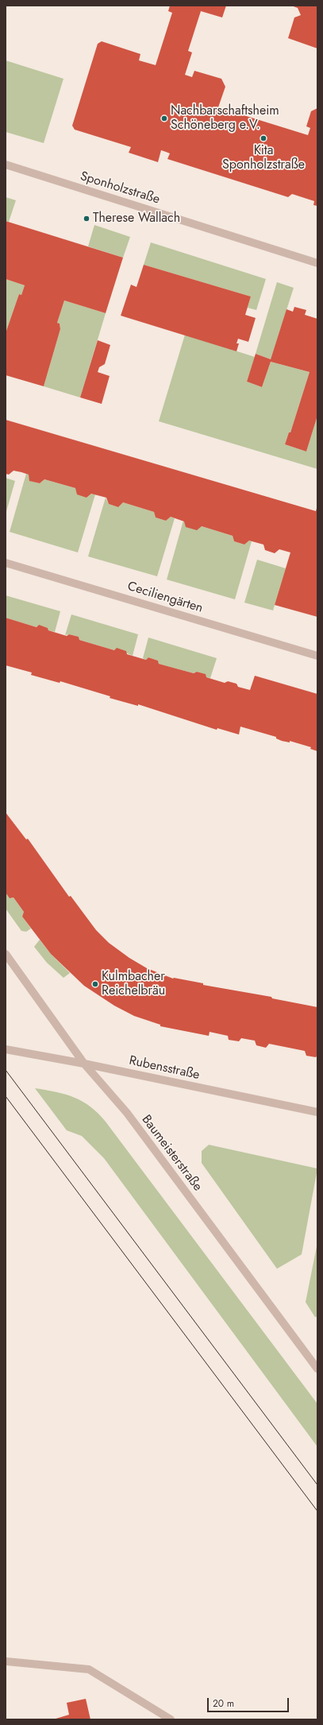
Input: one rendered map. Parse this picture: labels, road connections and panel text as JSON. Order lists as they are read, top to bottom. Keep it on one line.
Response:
{"streets":{"street":["Sponholzstraße","Ceciliengärten","Rubensstraße","Baumeisterstraße"]},"crossings":[["Rubensstraße","Baumeisterstraße"]],"places":["Nachbarschaftsheim Schöneberg e.V.","Kita Sponholzstraße","Therese Wallach","Kulmbacher Reichelbräu"],"scale_bar":"20 m"}
